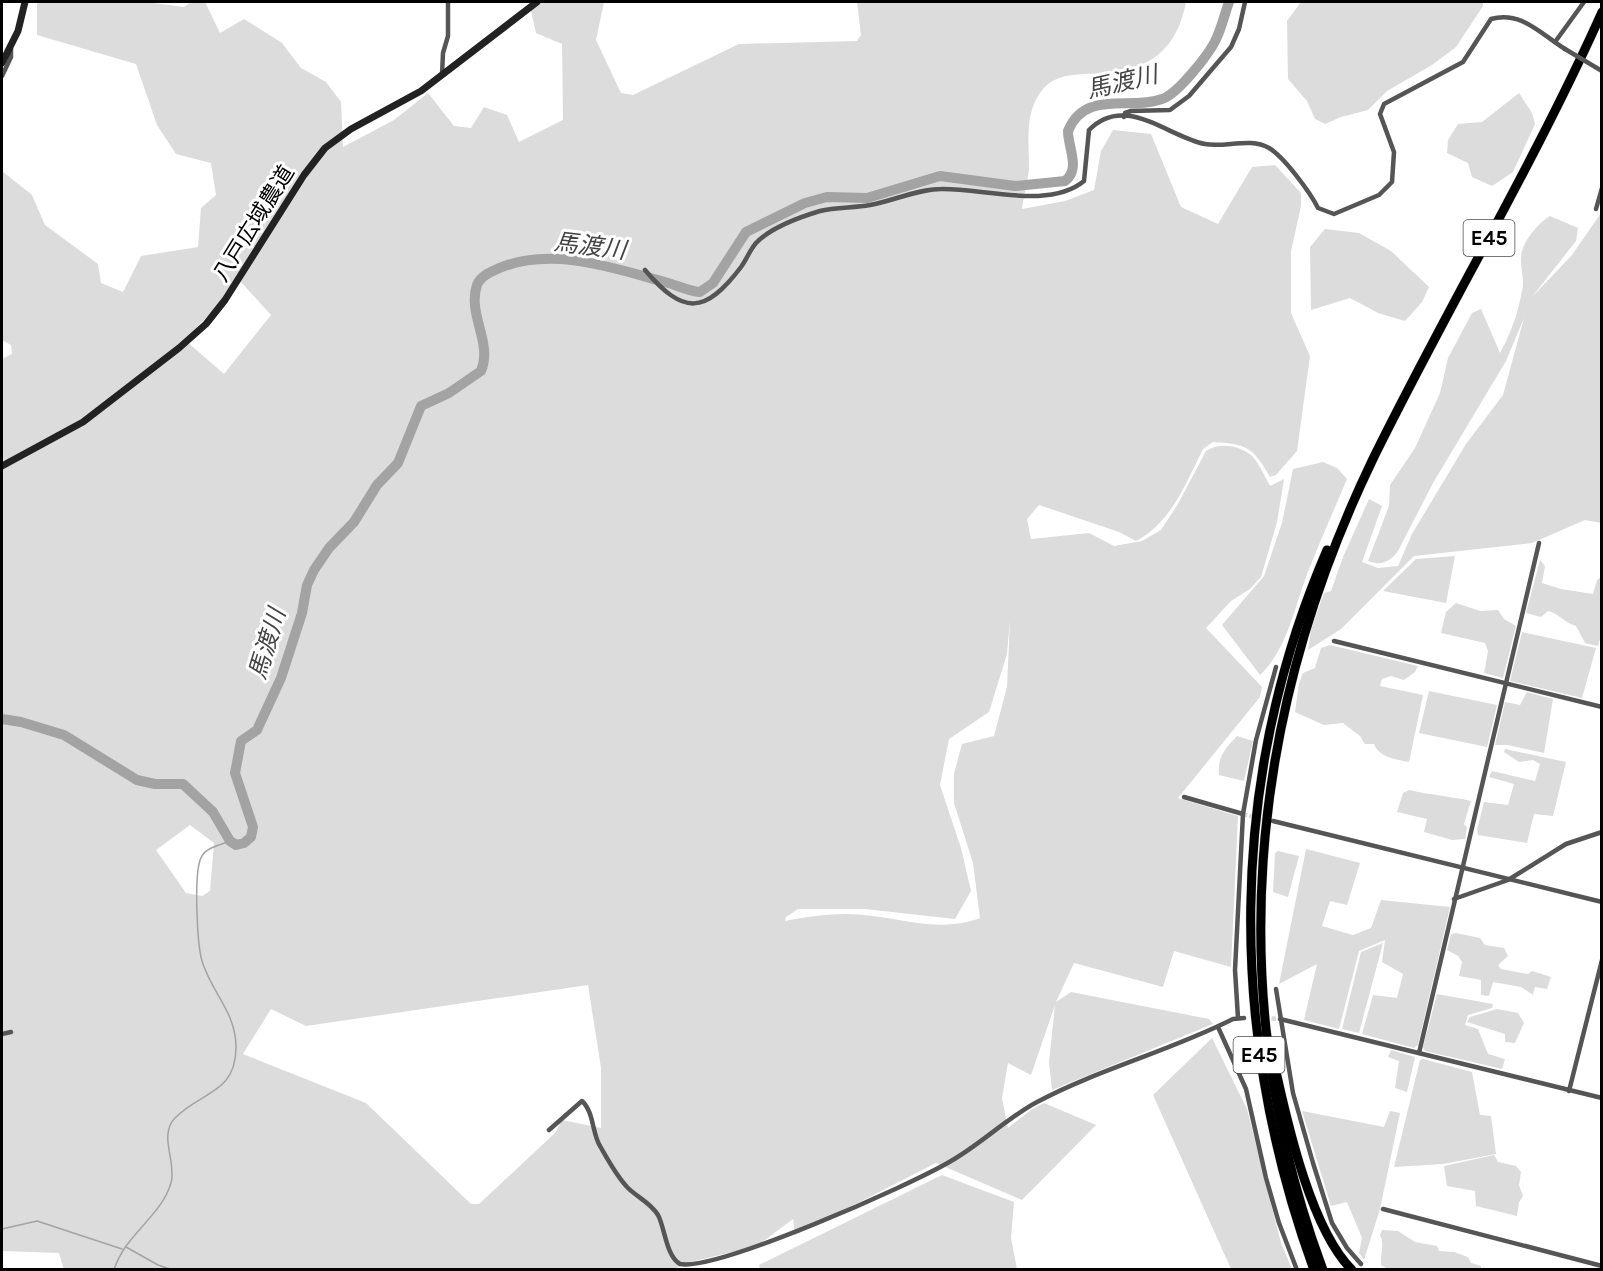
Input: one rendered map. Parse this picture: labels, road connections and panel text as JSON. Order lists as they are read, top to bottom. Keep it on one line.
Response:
{"streets":{"highway":["E45"],"street":["八戸広域農道"]},"water":["馬渡川"]}
